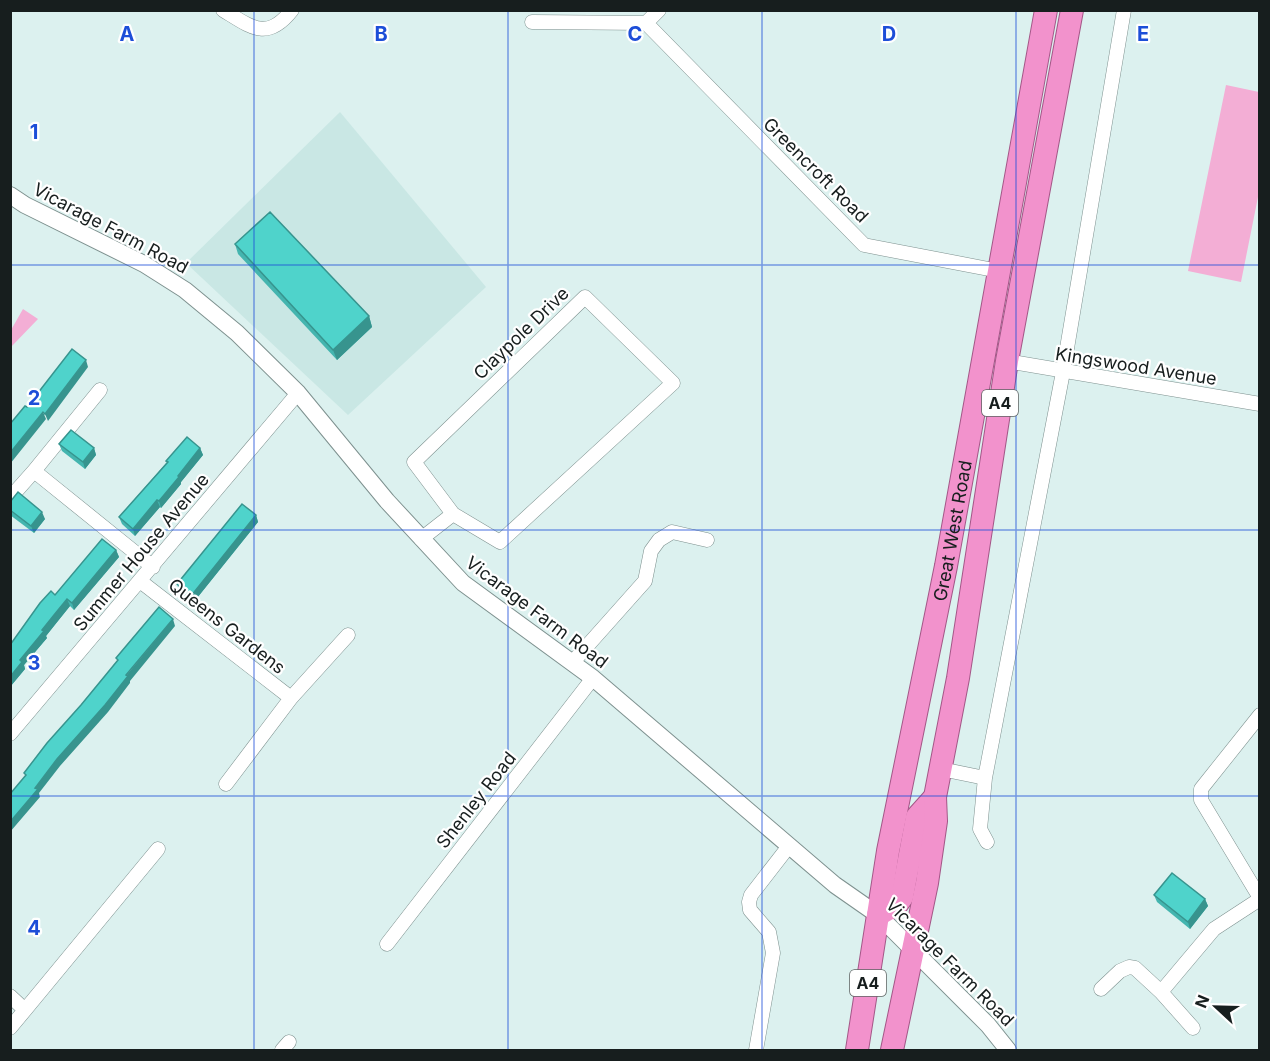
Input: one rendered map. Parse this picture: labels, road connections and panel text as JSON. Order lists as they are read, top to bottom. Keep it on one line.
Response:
{"streets":{"highway":["A4","Great West Road"],"street":["Greencroft Road","Vicarage Farm Road","Claypole Drive","Kingswood Avenue","Summer House Avenue","Queens Gardens","Shenley Road"]},"crossings":[["Greencroft Road","Great West Road"],["Vicarage Farm Road","A4"],["Vicarage Farm Road","Great West Road"],["Vicarage Farm Road","Summer House Avenue"],["Vicarage Farm Road","Shenley Road"],["Kingswood Avenue","Great West Road"],["A4","Great West Road"],["Summer House Avenue","Queens Gardens"]],"north":"left","grid":{"columns":["A","B","C","D","E"],"rows":["1","2","3","4"]}}
